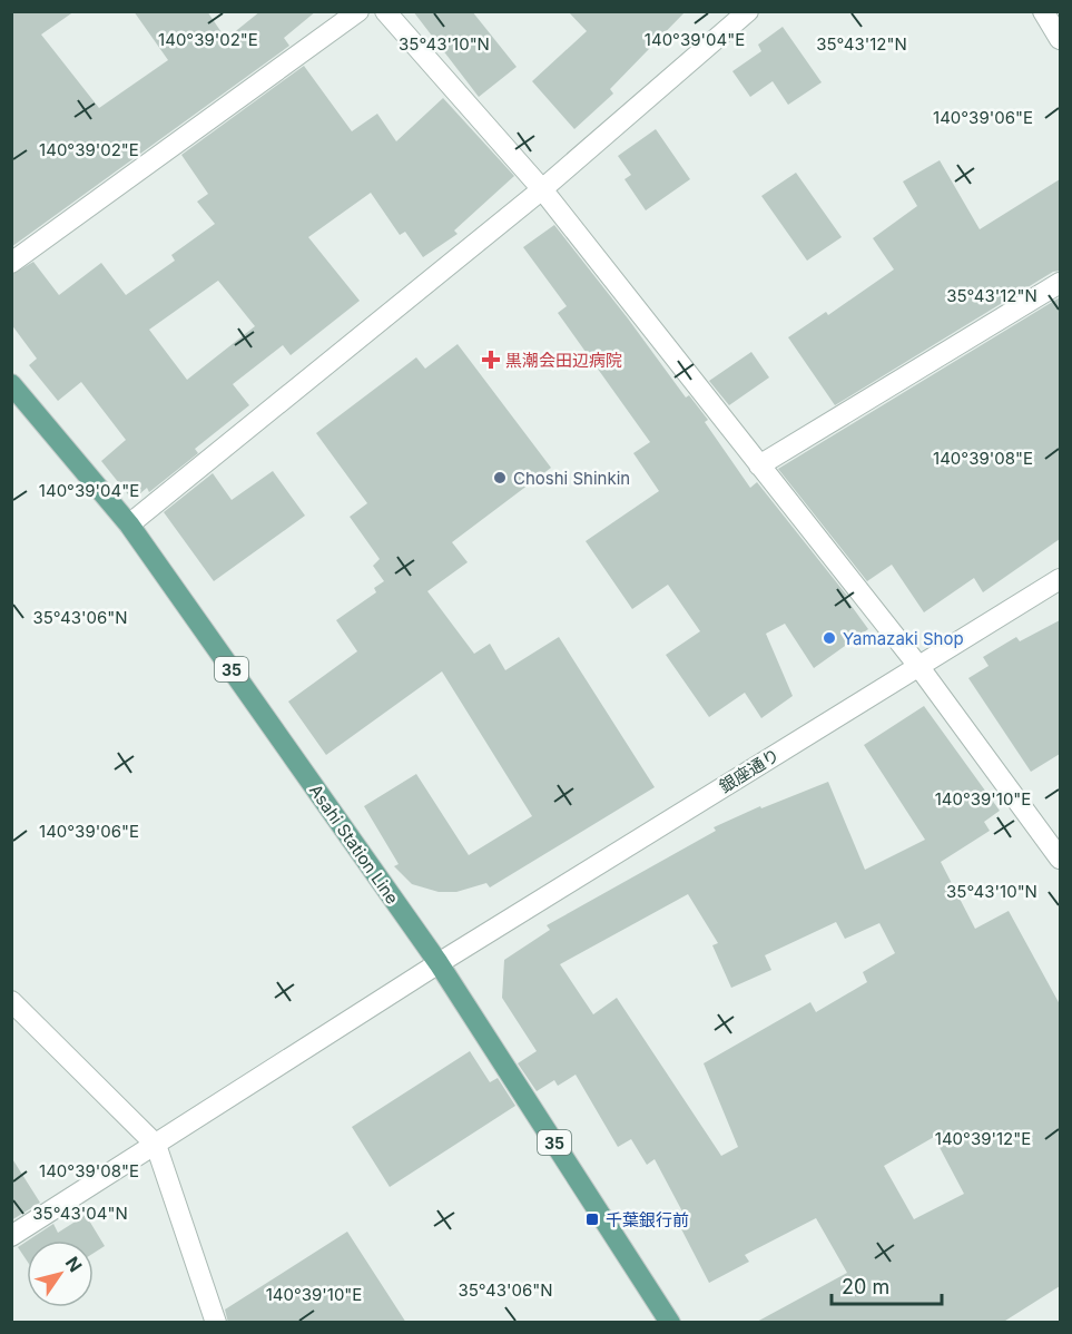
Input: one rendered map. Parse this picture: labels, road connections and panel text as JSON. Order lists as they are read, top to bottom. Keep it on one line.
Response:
{"streets":{"main road":["35","Asahi Station Line"],"street":["銀座通り"]},"crossings":[["銀座通り","Asahi Station Line"]],"places":{"health":["黒潮会田辺病院"],"other":["Choshi Shinkin","Yamazaki Shop"],"transit":["千葉銀行前"]},"scale_bar":"20 m","north":"top right","coordinates":["140°39'02\"E","140°39'04\"E","35°43'10\"N","35°43'12\"N","140°39'06\"E","140°39'08\"E","35°43'06\"N","140°39'10\"E","140°39'12\"E","35°43'04\"N"]}
